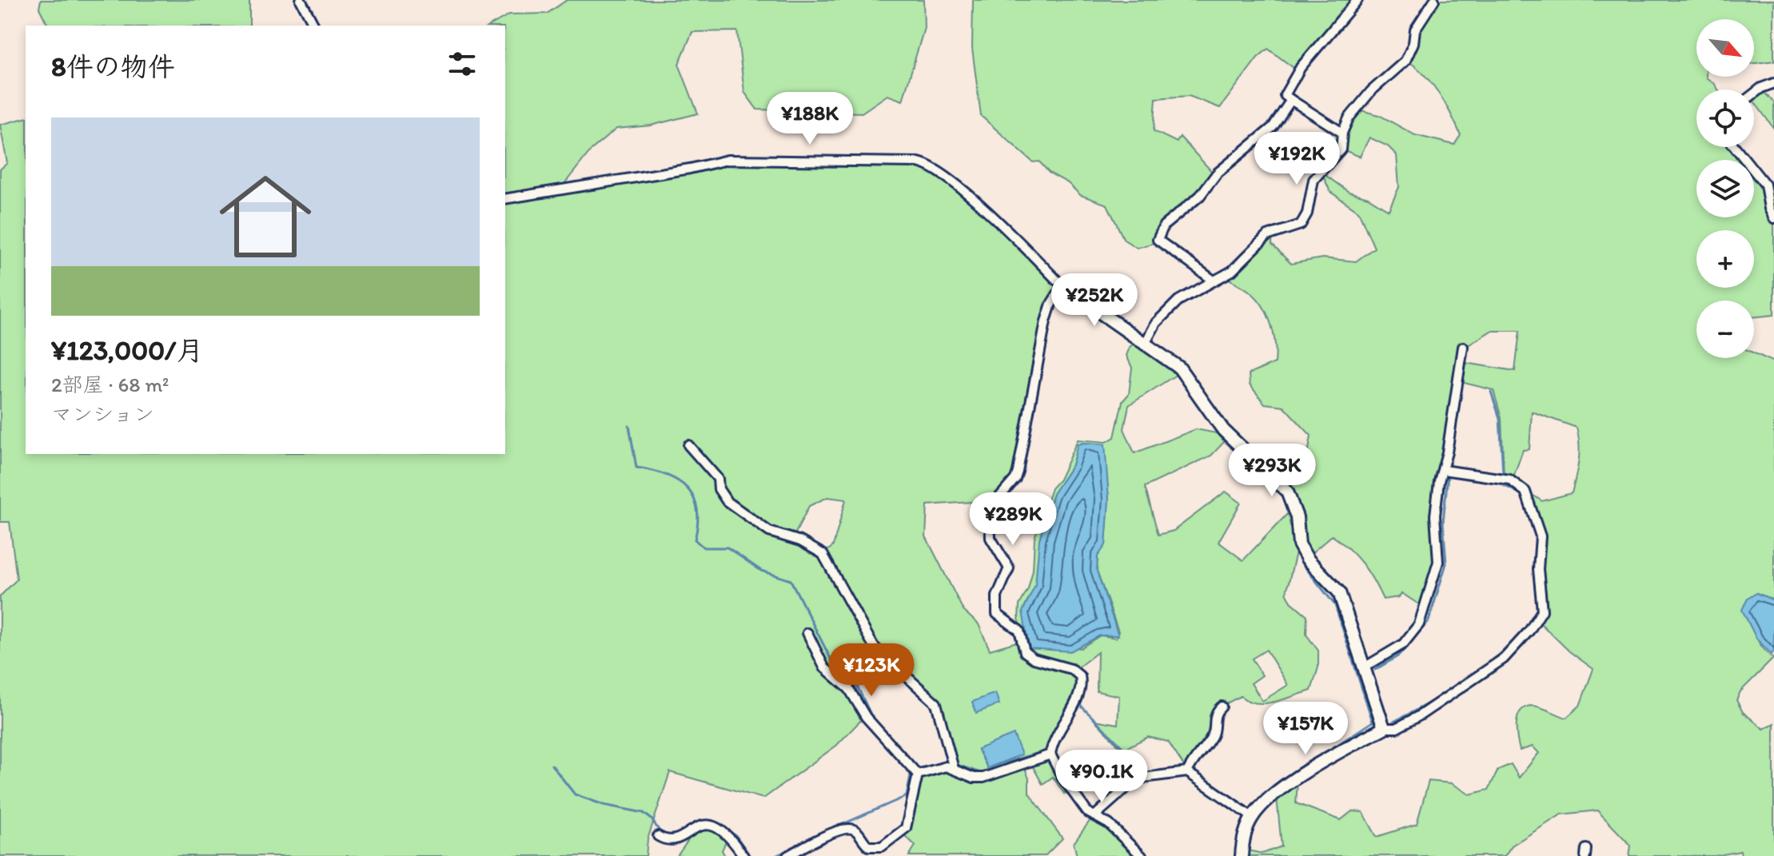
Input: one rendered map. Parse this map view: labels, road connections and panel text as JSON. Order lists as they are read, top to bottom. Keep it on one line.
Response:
{"north":"bottom right","page":{"map_buttons":["+","−"],"heading":"8件の物件","price":["¥188K","¥192K","¥252K","¥293K","¥289K","¥123K","¥157K","¥90.1K"],"list":[{"name":"¥123,000/月","note":"2部屋 · 68 m² · マンション"}]}}
